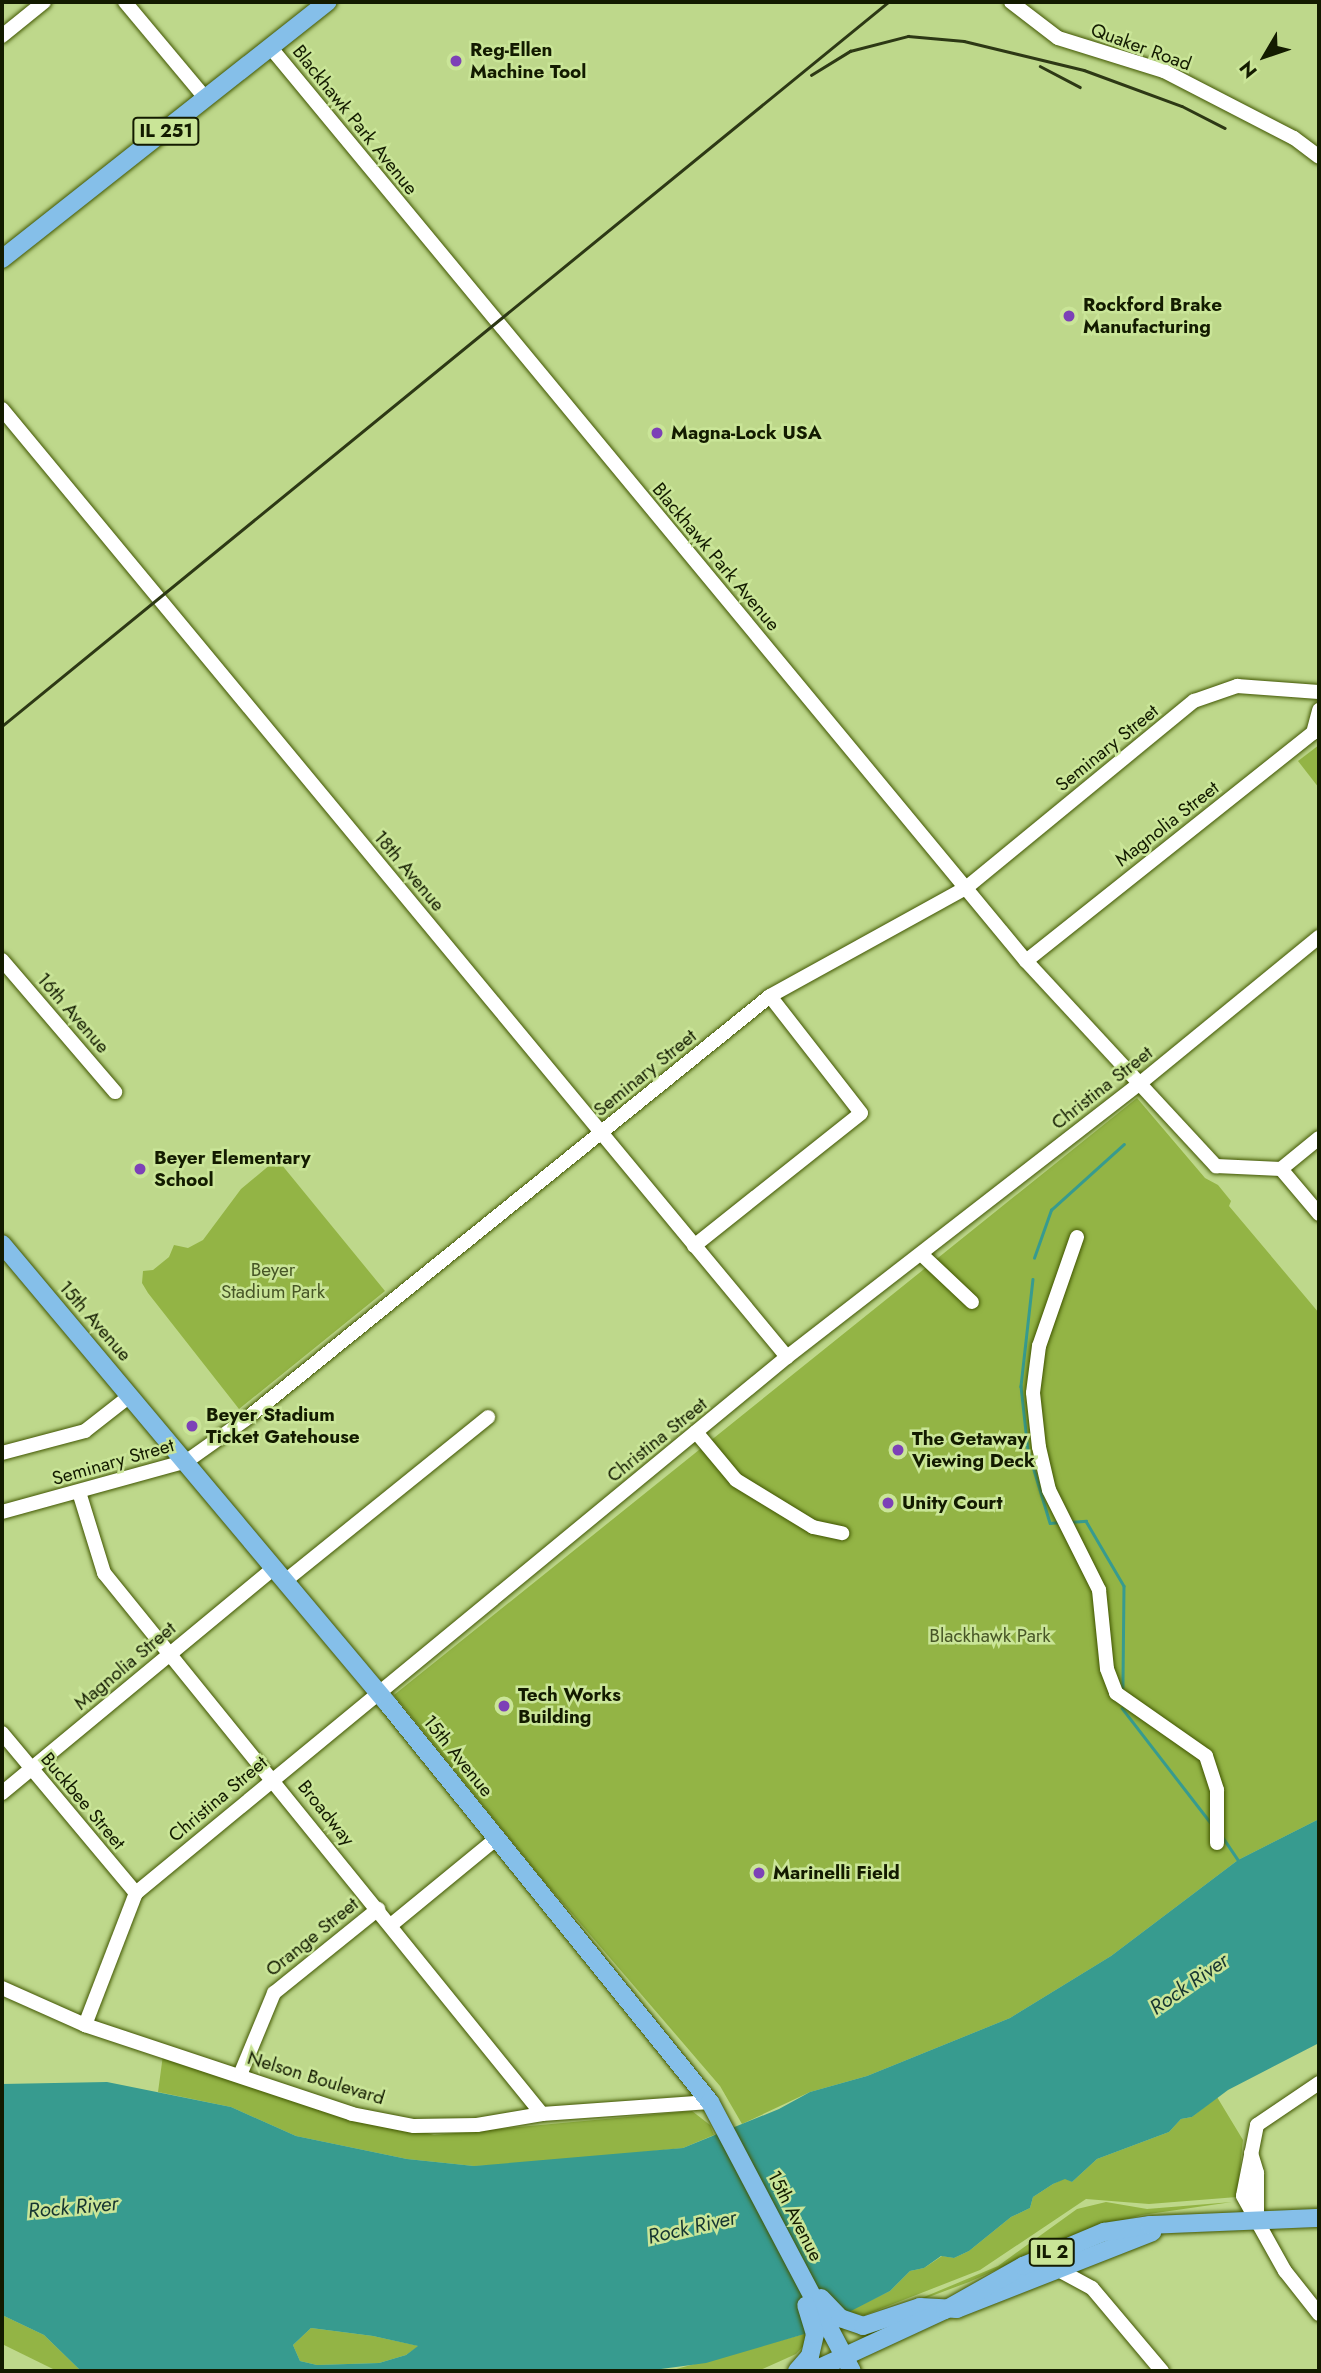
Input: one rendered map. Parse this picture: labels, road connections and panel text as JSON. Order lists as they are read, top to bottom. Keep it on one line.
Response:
{"streets":{"main road":["IL 251","15th Avenue","IL 2"],"street":["Quaker Road","Blackhawk Park Avenue","Seminary Street","Magnolia Street","18th Avenue","16th Avenue","Christina Street","Buckbee Street","Broadway","Orange Street","Nelson Boulevard"]},"crossings":[["Blackhawk Park Avenue","IL 251"],["Blackhawk Park Avenue","Seminary Street"],["Blackhawk Park Avenue","Magnolia Street"],["Blackhawk Park Avenue","Christina Street"],["Seminary Street","18th Avenue"],["Seminary Street","15th Avenue"],["Seminary Street","Broadway"],["Magnolia Street","15th Avenue"],["Magnolia Street","Buckbee Street"],["Magnolia Street","Broadway"],["18th Avenue","Christina Street"],["Christina Street","15th Avenue"],["Christina Street","Buckbee Street"],["Christina Street","Broadway"],["Christina Street","Nelson Boulevard"],["15th Avenue","Nelson Boulevard"],["15th Avenue","IL 2"],["Broadway","Orange Street"],["Broadway","Nelson Boulevard"],["Orange Street","Nelson Boulevard"]],"water":["Rock River"],"parks":["Beyer Stadium Park","Blackhawk Park"],"places":["Reg-Ellen Machine Tool","Rockford Brake Manufacturing","Magna-Lock USA","Beyer Elementary School","Beyer Stadium Ticket Gatehouse","The Getaway Viewing Deck","Unity Court","Tech Works Building","Marinelli Field"],"north":"bottom left"}
